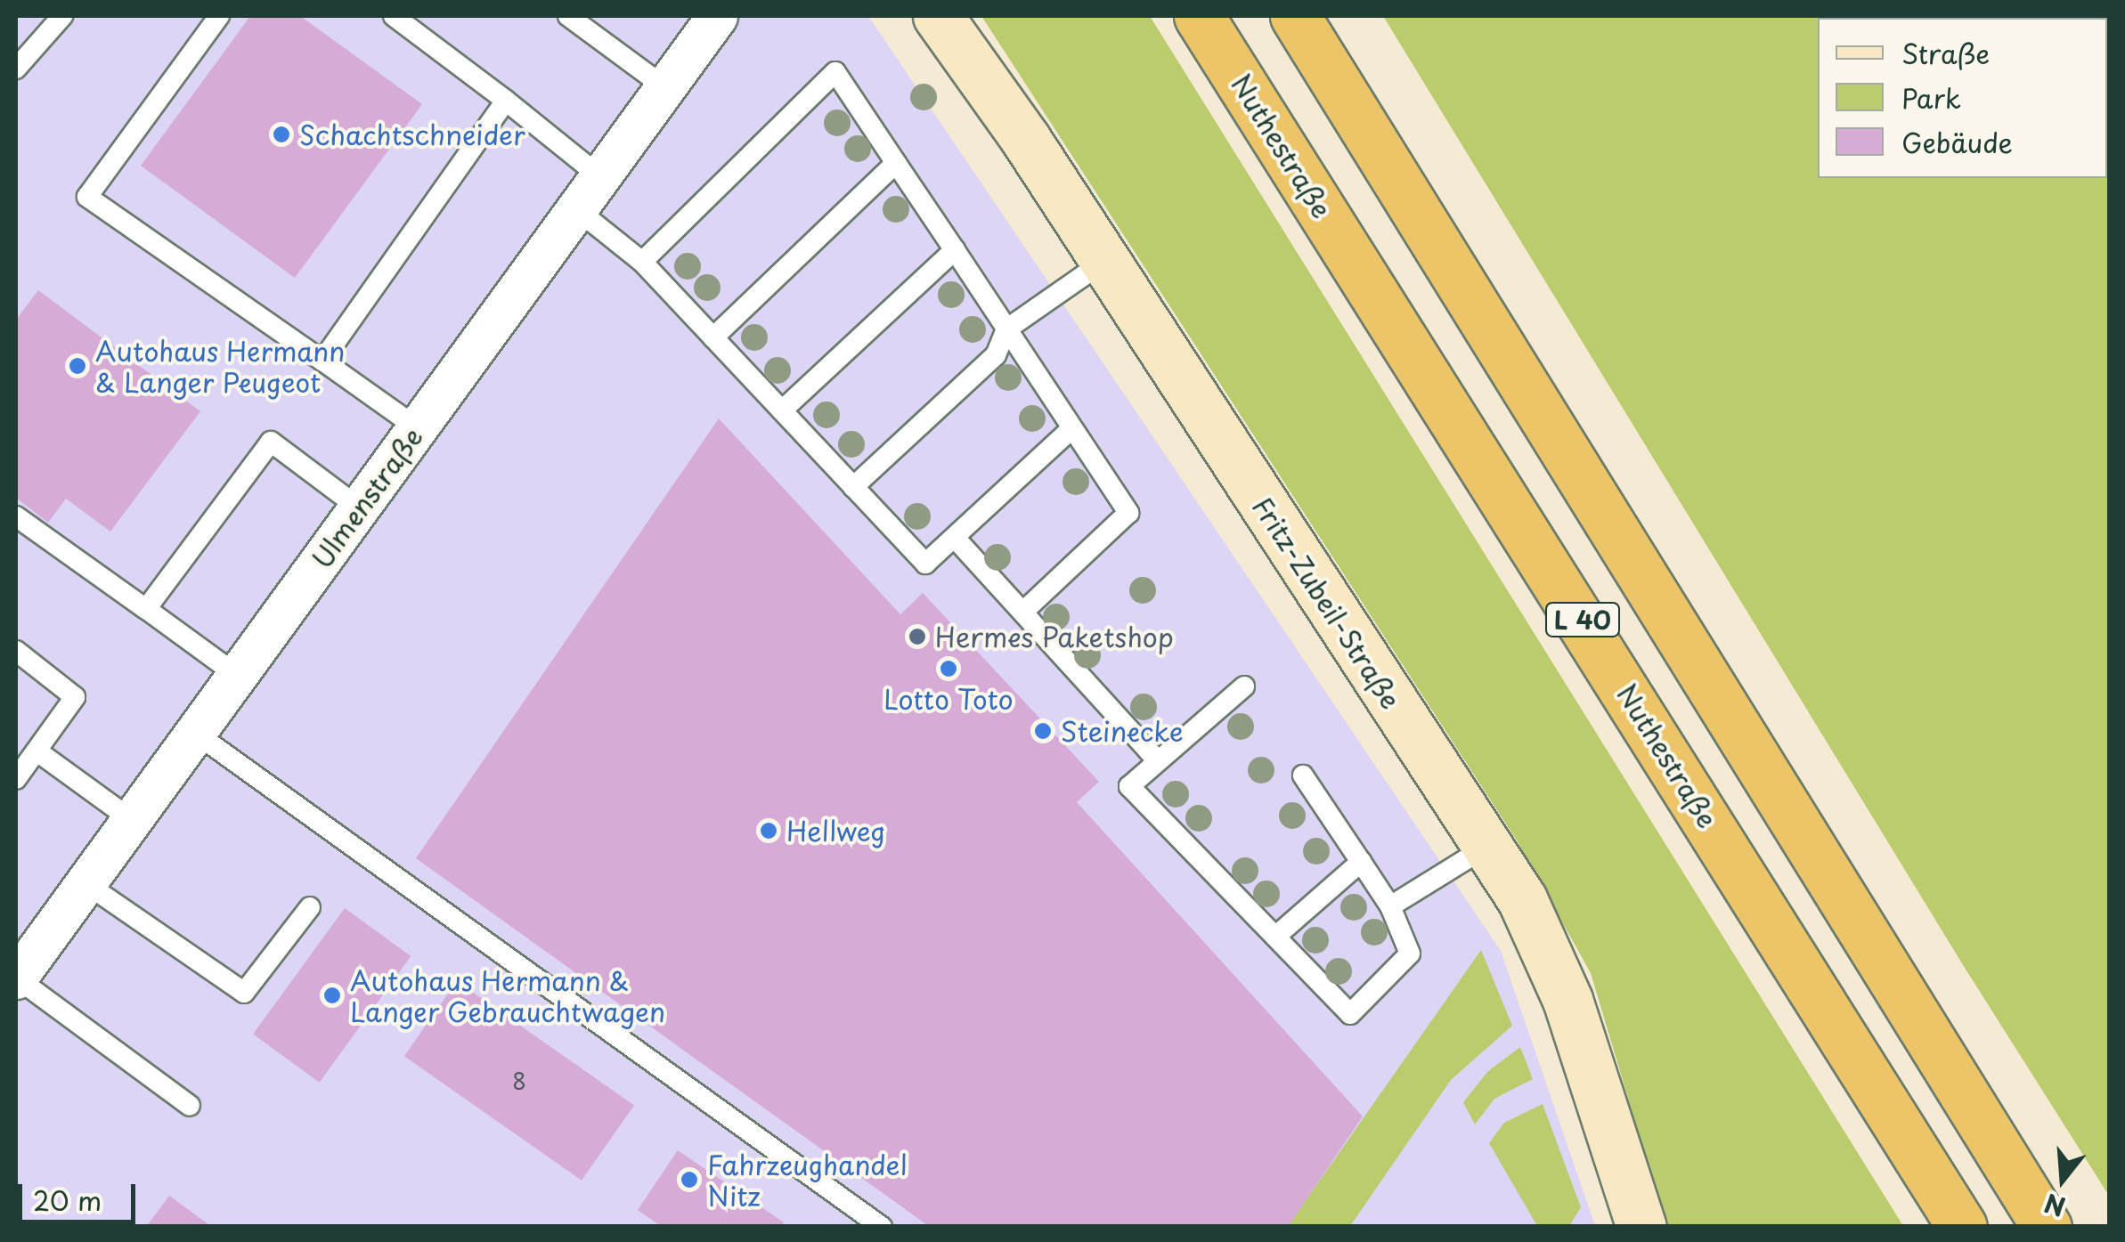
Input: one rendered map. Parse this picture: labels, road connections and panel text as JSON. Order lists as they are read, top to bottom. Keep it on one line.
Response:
{"streets":{"highway":["Nuthestraße","L 40"],"street":["Ulmenstraße","Fritz-Zubeil-Straße"]},"places":["Schachtschneider","Autohaus Hermann & Langer Peugeot","Hermes Paketshop","Lotto Toto","Steinecke","Hellweg","Autohaus Hermann & Langer Gebrauchtwagen","Fahrzeughandel Nitz"],"house_numbers":["8"],"legend":["Straße","Park","Gebäude"],"scale_bar":"20 m","north":"bottom"}
